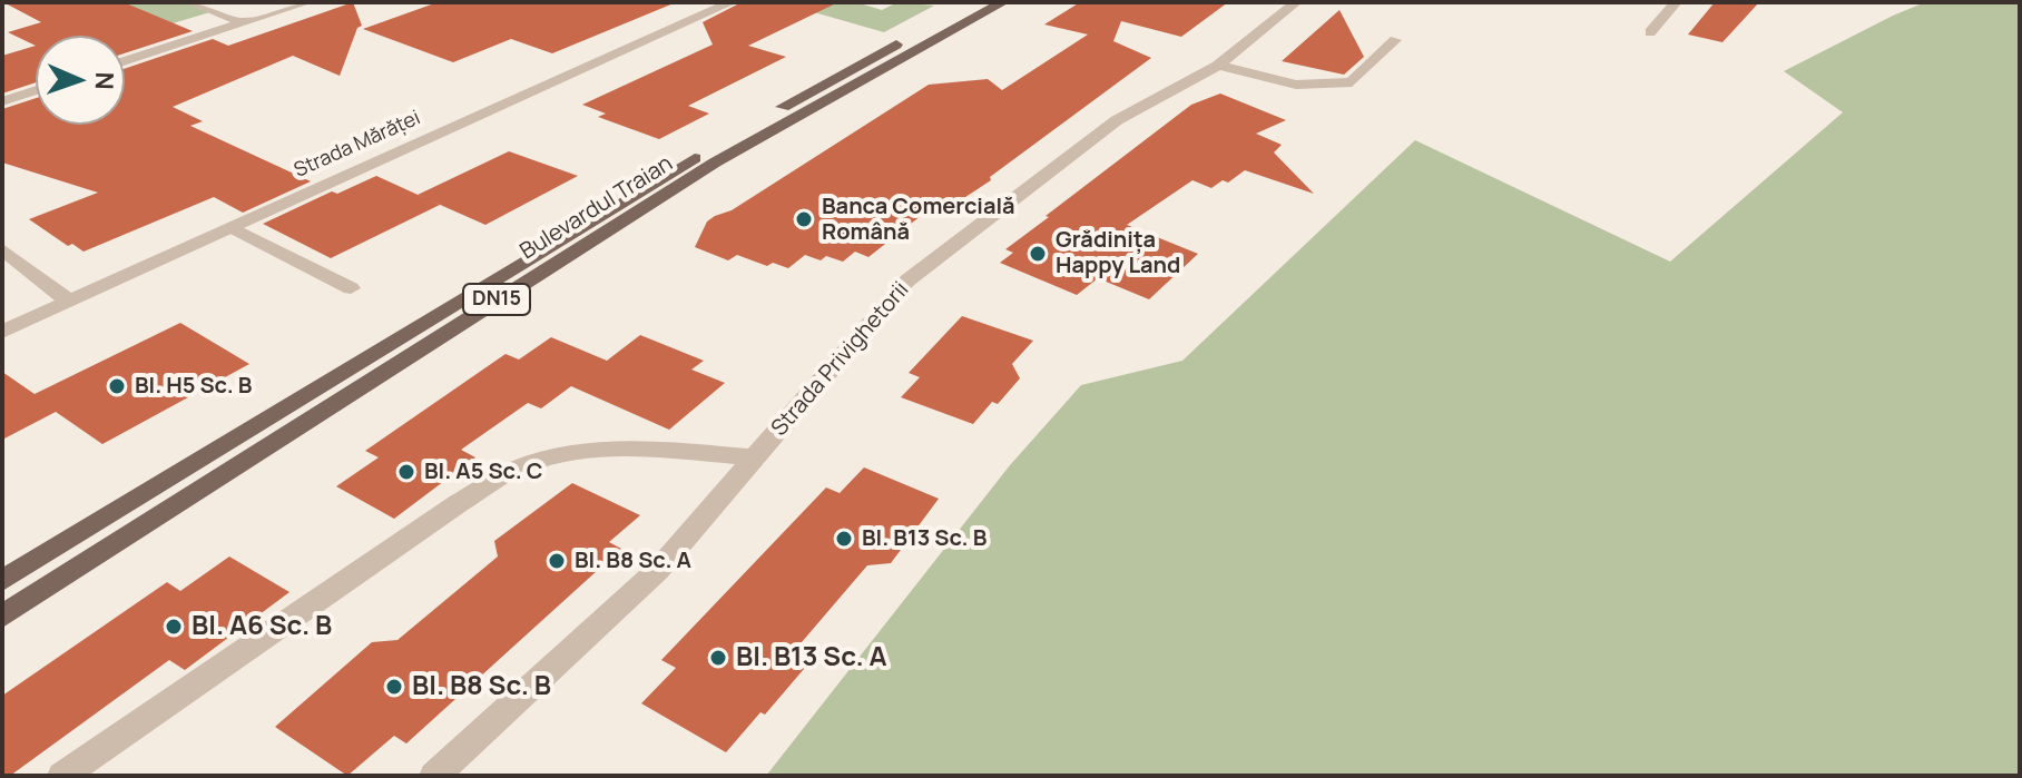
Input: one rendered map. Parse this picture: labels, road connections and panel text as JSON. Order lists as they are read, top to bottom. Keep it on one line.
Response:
{"streets":{"main road":["Bulevardul Traian","DN15"],"street":["Strada Mărăței","Strada Privighetorii"]},"places":["Banca Comercială Română","Grădinița Happy Land","Bl. H5 Sc. B","Bl. A5 Sc. C","Bl. B13 Sc. B","Bl. B8 Sc. A","Bl. A6 Sc. B","Bl. B13 Sc. A","Bl. B8 Sc. B"],"north":"right"}
